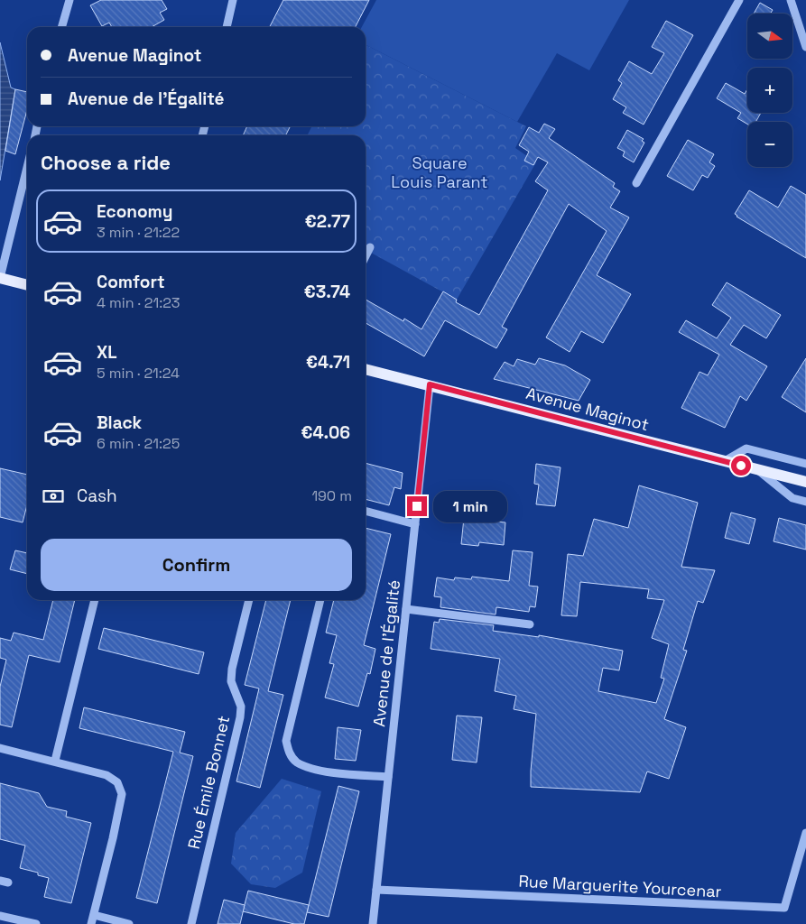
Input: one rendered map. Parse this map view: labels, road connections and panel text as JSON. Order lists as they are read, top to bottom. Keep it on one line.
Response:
{"streets":{"main road":["Avenue Maginot"],"street":["Avenue de l'Égalité","Rue Émile Bonnet","Rue Marguerite Yourcenar"]},"crossings":[["Avenue Maginot","Avenue de l'Égalité"],["Avenue de l'Égalité","Rue Marguerite Yourcenar"]],"parks":["Square Louis Parant"],"north":"right","page":{"map_buttons":["+","−"],"banner":["Avenue Maginot","Avenue de l'Égalité"],"heading":"Choose a ride","list":[{"name":"Economy","note":"3 min · 21:22","value":"€2.77"},{"name":"Comfort","note":"4 min · 21:23","value":"€3.74"},{"name":"XL","note":"5 min · 21:24","value":"€4.71"},{"name":"Black","note":"6 min · 21:25","value":"€4.06"}],"pay":["Cash","190 m"],"bubble":"1 min","buttons":"Confirm"}}
